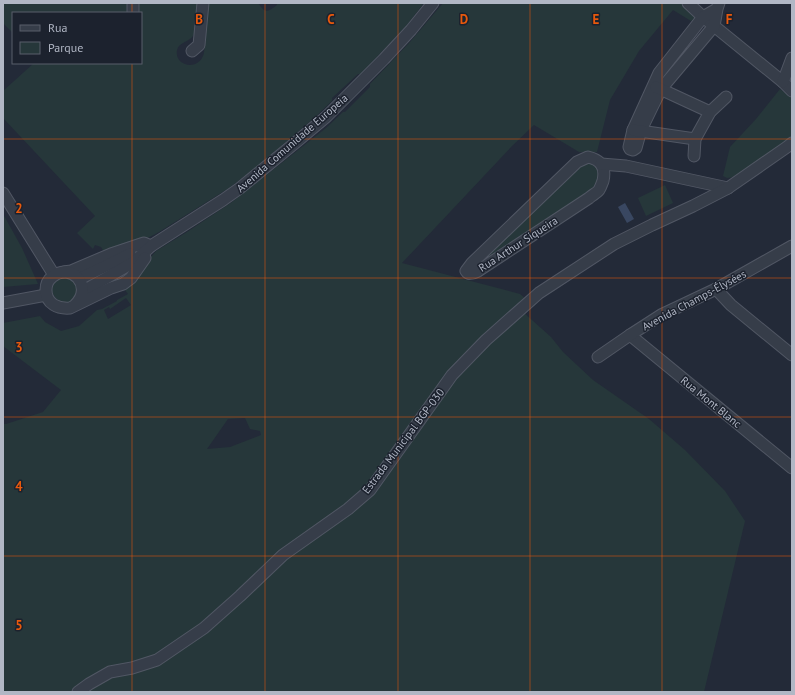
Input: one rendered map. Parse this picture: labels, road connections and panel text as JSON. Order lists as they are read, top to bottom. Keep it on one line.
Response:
{"streets":{"street":["Avenida Comunidade Europeia","Rua Arthur Siqueira","Avenida Champs-Élysées","Rua Mont Blanc","Estrada Municipal BGP-030"]},"crossings":[["Rua Arthur Siqueira","Estrada Municipal BGP-030"],["Avenida Champs-Élysées","Rua Mont Blanc"]],"legend":["Rua","Parque"],"grid":{"columns":["B","C","D","E","F"],"rows":["2","3","4","5"]}}
